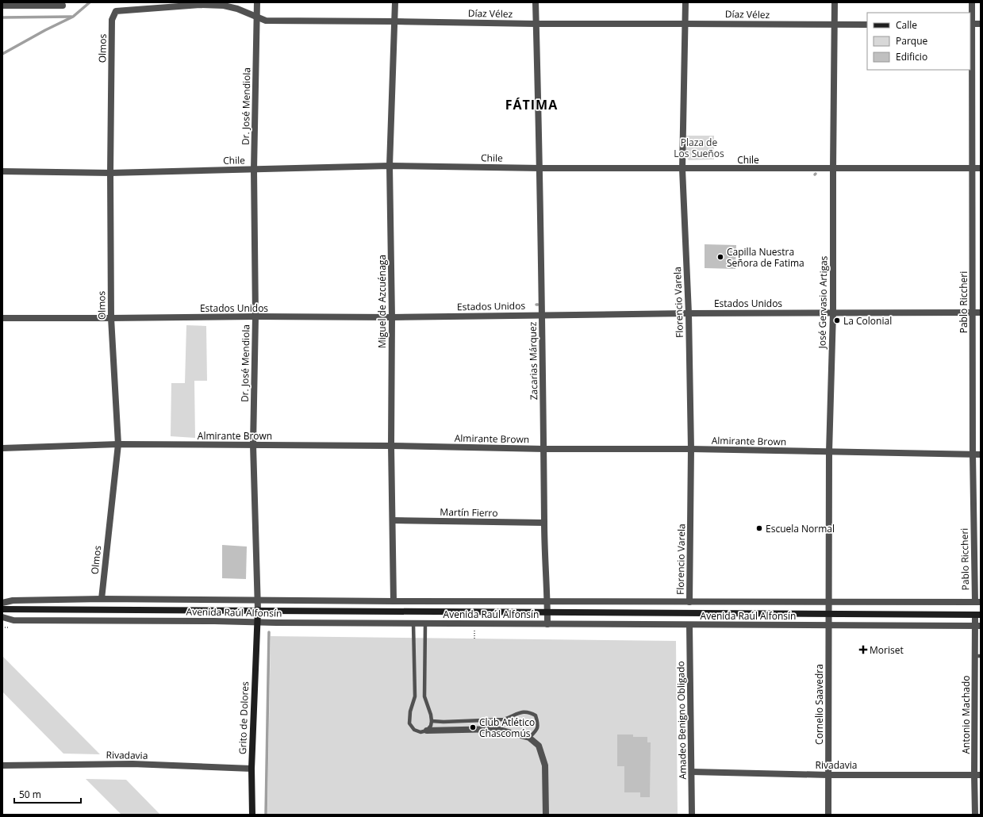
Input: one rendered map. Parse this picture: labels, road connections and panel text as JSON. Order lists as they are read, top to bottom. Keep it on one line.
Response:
{"streets":{"main road":["Avenida Raúl Alfonsín","Grito de Dolores"],"street":["Díaz Vélez","Olmos","Dr. José Mendiola","Chile","Miguel de Azcuénaga","Florencio Varela","José Gervasio Artigas","Pablo Riccheri","Estados Unidos","Zacarias Márquez","Almirante Brown","Martín Fierro","Cornelio Saavedra","Antonio Machado","Amadeo Benigno Obligado","Rivadavia"]},"crossings":[["Díaz Vélez","Olmos"],["Díaz Vélez","Dr. José Mendiola"],["Díaz Vélez","Miguel de Azcuénaga"],["Díaz Vélez","Florencio Varela"],["Díaz Vélez","José Gervasio Artigas"],["Díaz Vélez","Zacarias Márquez"],["Olmos","Chile"],["Olmos","Estados Unidos"],["Olmos","Almirante Brown"],["Olmos","Avenida Raúl Alfonsín"],["Dr. José Mendiola","Chile"],["Dr. José Mendiola","Estados Unidos"],["Dr. José Mendiola","Almirante Brown"],["Dr. José Mendiola","Avenida Raúl Alfonsín"],["Dr. José Mendiola","Grito de Dolores"],["Chile","Miguel de Azcuénaga"],["Chile","Florencio Varela"],["Chile","José Gervasio Artigas"],["Chile","Pablo Riccheri"],["Chile","Zacarias Márquez"],["Miguel de Azcuénaga","Estados Unidos"],["Miguel de Azcuénaga","Almirante Brown"],["Miguel de Azcuénaga","Martín Fierro"],["Miguel de Azcuénaga","Avenida Raúl Alfonsín"],["Florencio Varela","Estados Unidos"],["Florencio Varela","Almirante Brown"],["Florencio Varela","Avenida Raúl Alfonsín"],["José Gervasio Artigas","Estados Unidos"],["José Gervasio Artigas","Almirante Brown"],["José Gervasio Artigas","Avenida Raúl Alfonsín"],["José Gervasio Artigas","Cornelio Saavedra"],["Pablo Riccheri","Estados Unidos"],["Pablo Riccheri","Almirante Brown"],["Pablo Riccheri","Avenida Raúl Alfonsín"],["Estados Unidos","Zacarias Márquez"],["Zacarias Márquez","Almirante Brown"],["Zacarias Márquez","Martín Fierro"],["Zacarias Márquez","Avenida Raúl Alfonsín"],["Avenida Raúl Alfonsín","Cornelio Saavedra"],["Avenida Raúl Alfonsín","Antonio Machado"],["Avenida Raúl Alfonsín","Grito de Dolores"],["Avenida Raúl Alfonsín","Amadeo Benigno Obligado"],["Cornelio Saavedra","Rivadavia"],["Antonio Machado","Rivadavia"],["Grito de Dolores","Rivadavia"],["Amadeo Benigno Obligado","Rivadavia"]],"districts":["FÁTIMA"],"parks":["Plaza de Los Sueños"],"places":{"other":["Capilla Nuestra Señora de Fatima","La Colonial","Escuela Normal","Club Atlético Chascomús"],"health":["Moriset"]},"legend":["Calle","Parque","Edificio"],"scale_bar":"50 m"}
